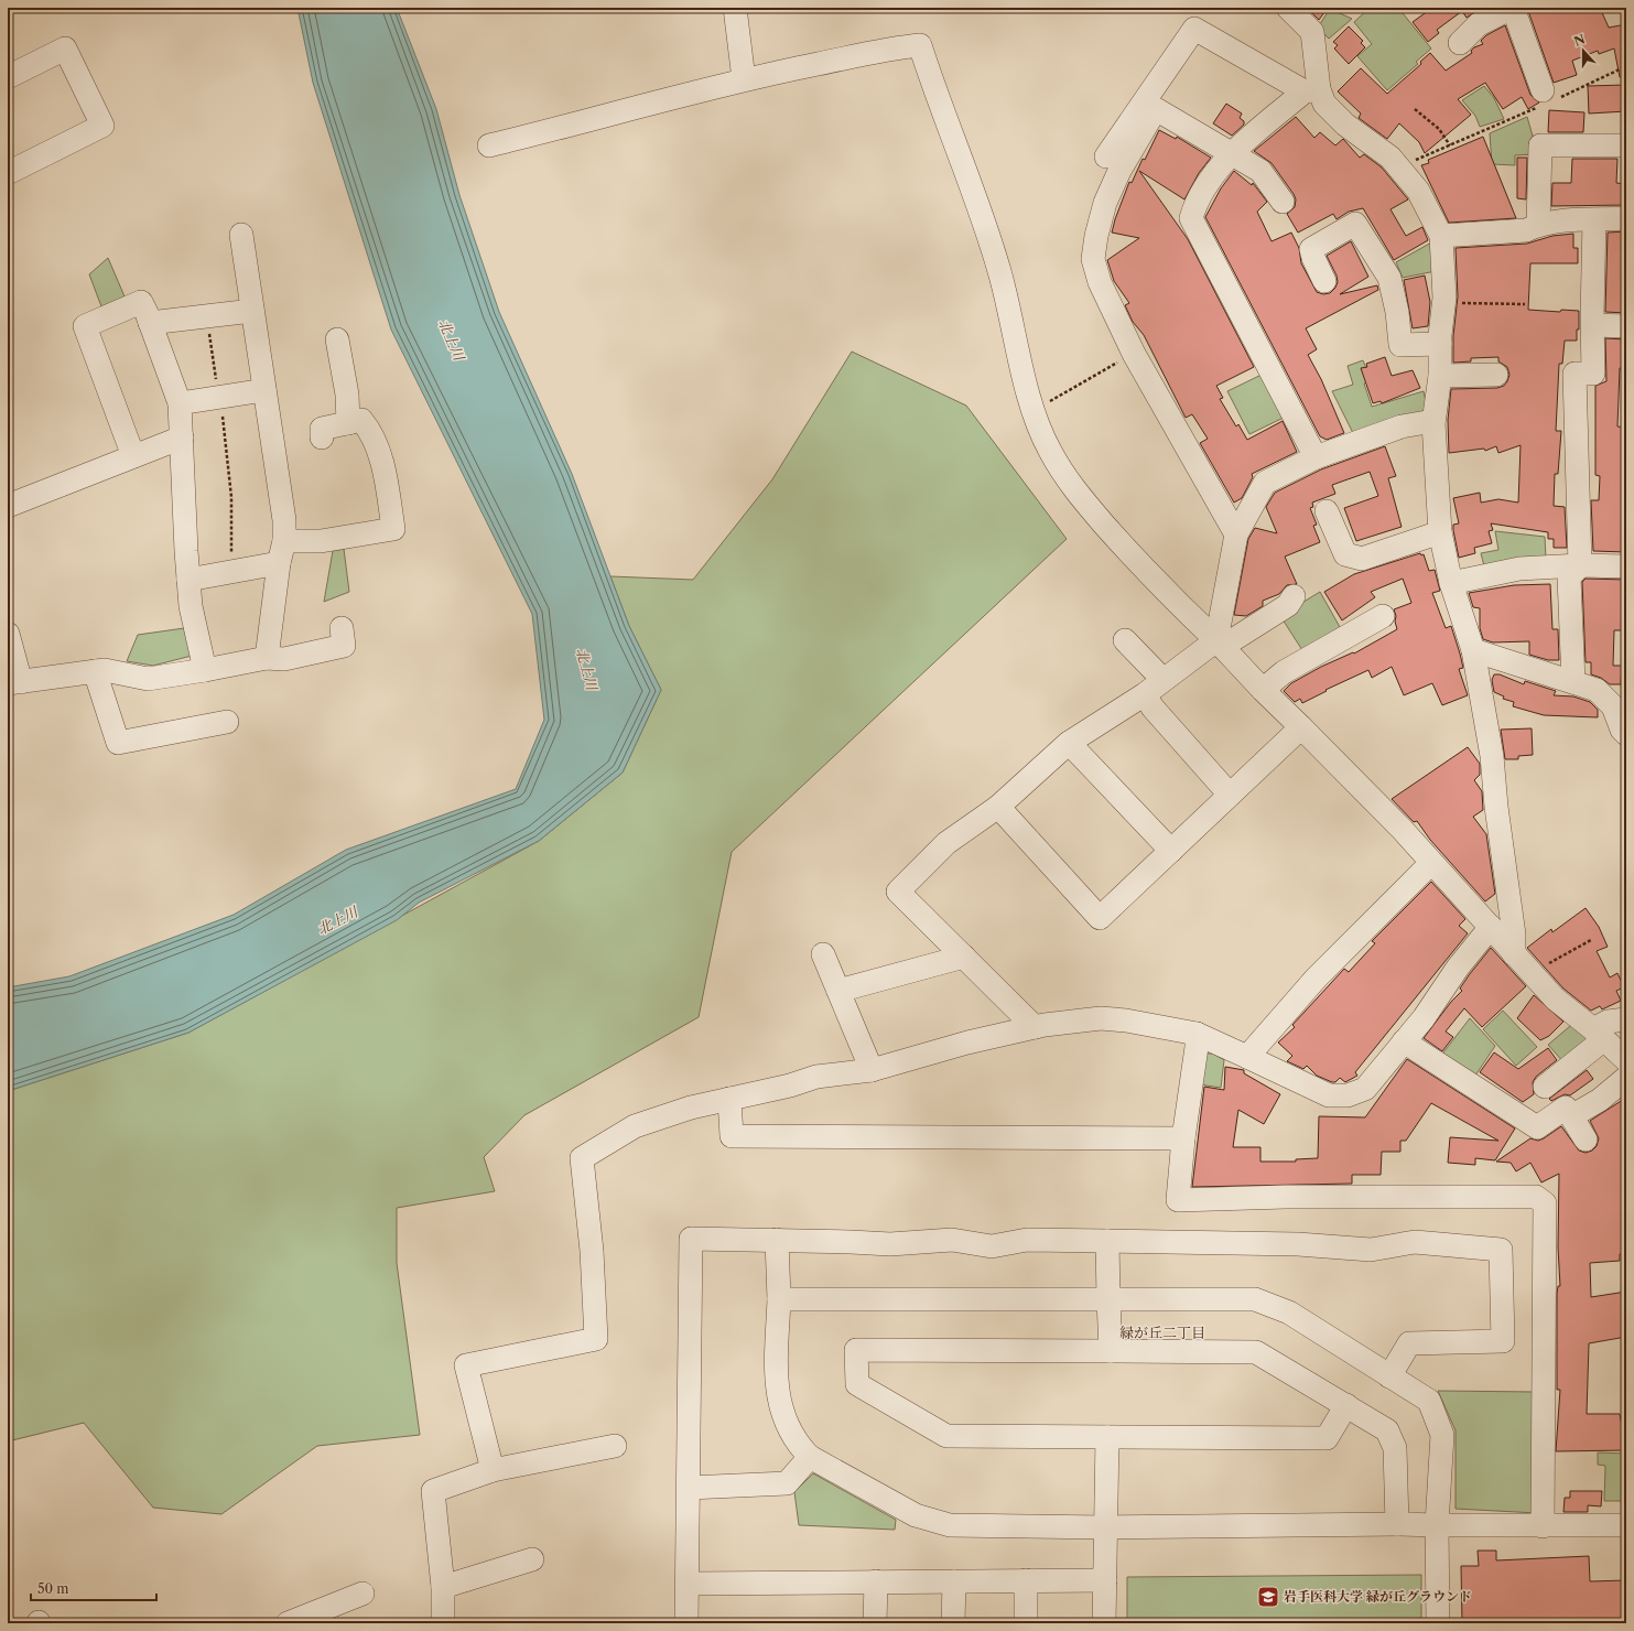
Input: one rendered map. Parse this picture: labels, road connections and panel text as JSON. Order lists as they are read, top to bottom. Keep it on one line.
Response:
{"districts":["緑が丘二丁目"],"water":["北上川"],"places":{"school or university":["岩手医科大学 緑が丘グラウンド"]},"scale_bar":"50 m","north":"top"}
